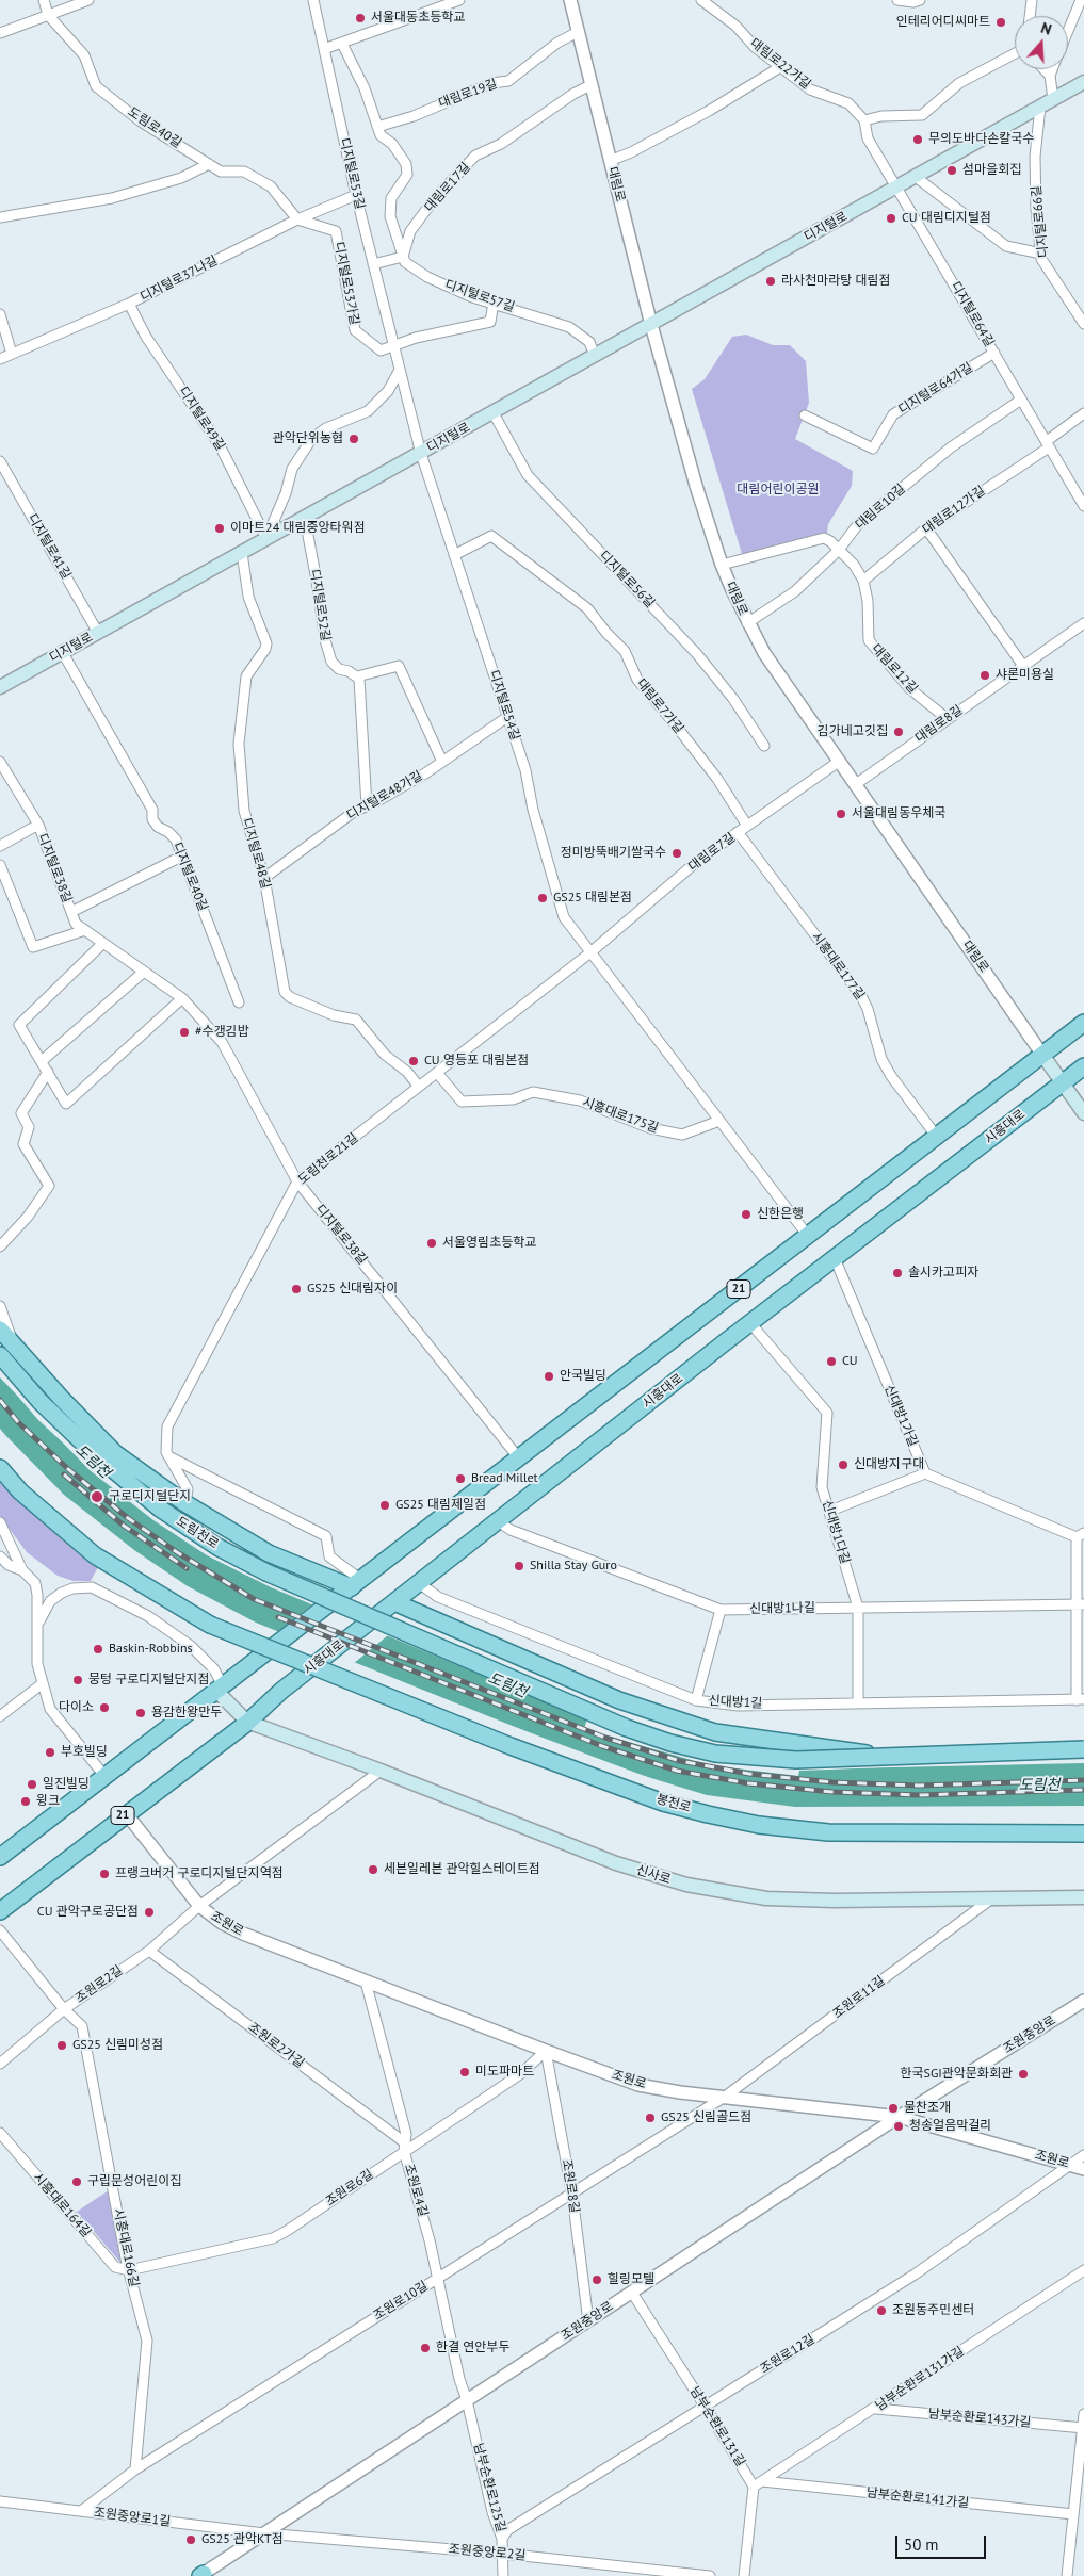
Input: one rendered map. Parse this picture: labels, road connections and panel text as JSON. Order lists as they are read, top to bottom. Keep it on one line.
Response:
{"streets":{"main road":["대림로","디지털로","시흥대로","21","도림천로","봉천로","신사로"],"street":["대림로22가길","대림로19길","도림로40길","디지털로53길","대림로17길","디지털로66길","디지털로37나길","디지털로53가길","디지털로57길","디지털로64길","디지털로64가길","디지털로49길","대림로10길","대림로12가길","디지털로41길","디지털로56길","디지털로52길","대림로12길","디지털로54길","대림로7가길","대림로8길","디지털로48가길","대림로7길","디지털로48길","디지털로38길","디지털로40길","시흥대로177길","시흥대로175길","도림천로21길","신대방1가길","신대방1다길","신대방1나길","신대방1길","조원로","조원로2길","조원로11길","조원중앙로","조원로2가길","조원로8길","조원로6길","조원로4길","시흥대로164길","시흥대로166길","조원로10길","조원로12길","남부순환로131가길","남부순환로143가길","남부순환로131길","남부순환로125길","남부순환로141가길","조원중앙로1길","조원중앙로2길"]},"crossings":[["대림로19길","대림로"],["도림로40길","디지털로37나길"],["도림로40길","디지털로53가길"],["디지털로53길","디지털로"],["디지털로53길","디지털로37나길"],["디지털로53길","디지털로53가길"],["디지털로53길","디지털로54길"],["대림로","대림로17길"],["대림로","디지털로"],["대림로","대림로10길"],["대림로","대림로12길"],["대림로","대림로8길"],["대림로","대림로7길"],["대림로","시흥대로"],["대림로","21"],["대림로17길","디지털로57길"],["디지털로66길","디지털로"],["디지털로","디지털로57길"],["디지털로","디지털로64길"],["디지털로","디지털로49길"],["디지털로","디지털로41길"],["디지털로","디지털로56길"],["디지털로","디지털로52길"],["디지털로","디지털로54길"],["디지털로","디지털로48길"],["디지털로","디지털로40길"],["디지털로37나길","디지털로53가길"],["디지털로37나길","디지털로49길"],["디지털로64길","디지털로64가길"],["디지털로64길","대림로10길"],["디지털로64길","대림로12가길"],["대림로10길","대림로12길"],["대림로12가길","대림로12길"],["대림로12길","대림로8길"],["디지털로54길","대림로7가길"],["디지털로54길","디지털로48가길"],["디지털로54길","대림로7길"],["디지털로54길","도림천로21길"],["대림로7가길","대림로7길"],["디지털로48가길","디지털로48길"],["대림로7길","시흥대로177길"],["대림로7길","도림천로21길"],["디지털로48길","도림천로21길"],["디지털로38길","디지털로40길"],["디지털로38길","도림천로21길"],["디지털로38길","21"],["시흥대로177길","21"],["시흥대로175길","도림천로21길"],["시흥대로","신대방1가길"],["시흥대로","신대방1다길"],["시흥대로","신대방1나길"],["시흥대로","신대방1길"],["시흥대로","신사로"],["시흥대로","조원로"],["신대방1다길","신대방1나길"],["신대방1다길","신대방1길"],["신대방1나길","신대방1길"],["신사로","조원로"],["신사로","조원로11길"],["조원로","조원로2길"],["조원로","조원로11길"],["조원로","조원중앙로"],["조원로","조원로8길"],["조원로","조원로6길"],["조원로","조원로4길"],["조원로","조원로10길"],["조원로","조원로12길"],["조원로2길","조원로2가길"],["조원로2길","시흥대로166길"],["조원로11길","조원로10길"],["조원중앙로","조원로8길"],["조원중앙로","조원로4길"],["조원중앙로","남부순환로131길"],["조원중앙로","남부순환로125길"],["조원중앙로","조원중앙로1길"],["조원중앙로","조원중앙로2길"],["조원로2가길","조원로6길"],["조원로2가길","조원로4길"],["조원로8길","조원로6길"],["조원로8길","조원로10길"],["조원로6길","조원로4길"],["조원로6길","시흥대로164길"],["조원로6길","시흥대로166길"],["조원로4길","조원로10길"],["조원로4길","남부순환로125길"],["시흥대로164길","시흥대로166길"],["시흥대로166길","조원로10길"],["조원로10길","조원중앙로1길"],["조원로12길","남부순환로131길"],["조원로12길","남부순환로125길"],["남부순환로131가길","남부순환로143가길"],["남부순환로131가길","남부순환로131길"],["남부순환로131가길","남부순환로141가길"],["남부순환로131길","남부순환로141가길"],["남부순환로125길","조원중앙로2길"],["조원중앙로1길","조원중앙로2길"]],"water":["도림천"],"parks":["대림어린이공원"],"places":["서울대동초등학교","인테리어디씨마트","무의도바다손칼국수","섬마을회집","CU 대림디지털점","라사천마라탕 대림점","관악단위농협","이마트24 대림중앙타워점","샤론미용실","김가네고깃집","서울대림동우체국","정미방뚝배기쌀국수","GS25 대림본점","#수갱김밥","CU 영등포 대림본점","신한은행","서울영림초등학교","솔시카고피자","GS25 신대림자이","CU","안국빌딩","신대방지구대","Bread Millet","구로디지털단지","GS25 대림제일점","Shilla Stay Guro","Baskin-Robbins","뭉텅 구로디지털단지점","다이소","용감한왕만두","부호빌딩","일진빌딩","윙크","세븐일레븐 관악힐스테이트점","프랭크버거 구로디지털단지역점","CU 관악구로공단점","GS25 신림미성점","미도파마트","한국SGI관악문화회관","물찬조개","GS25 신림골드점","청송얼음막걸리","구립문성어린이집","힐링모텔","조원동주민센터","한결 연안부두","GS25 관악KT점"],"scale_bar":"50 m","north":"top"}
